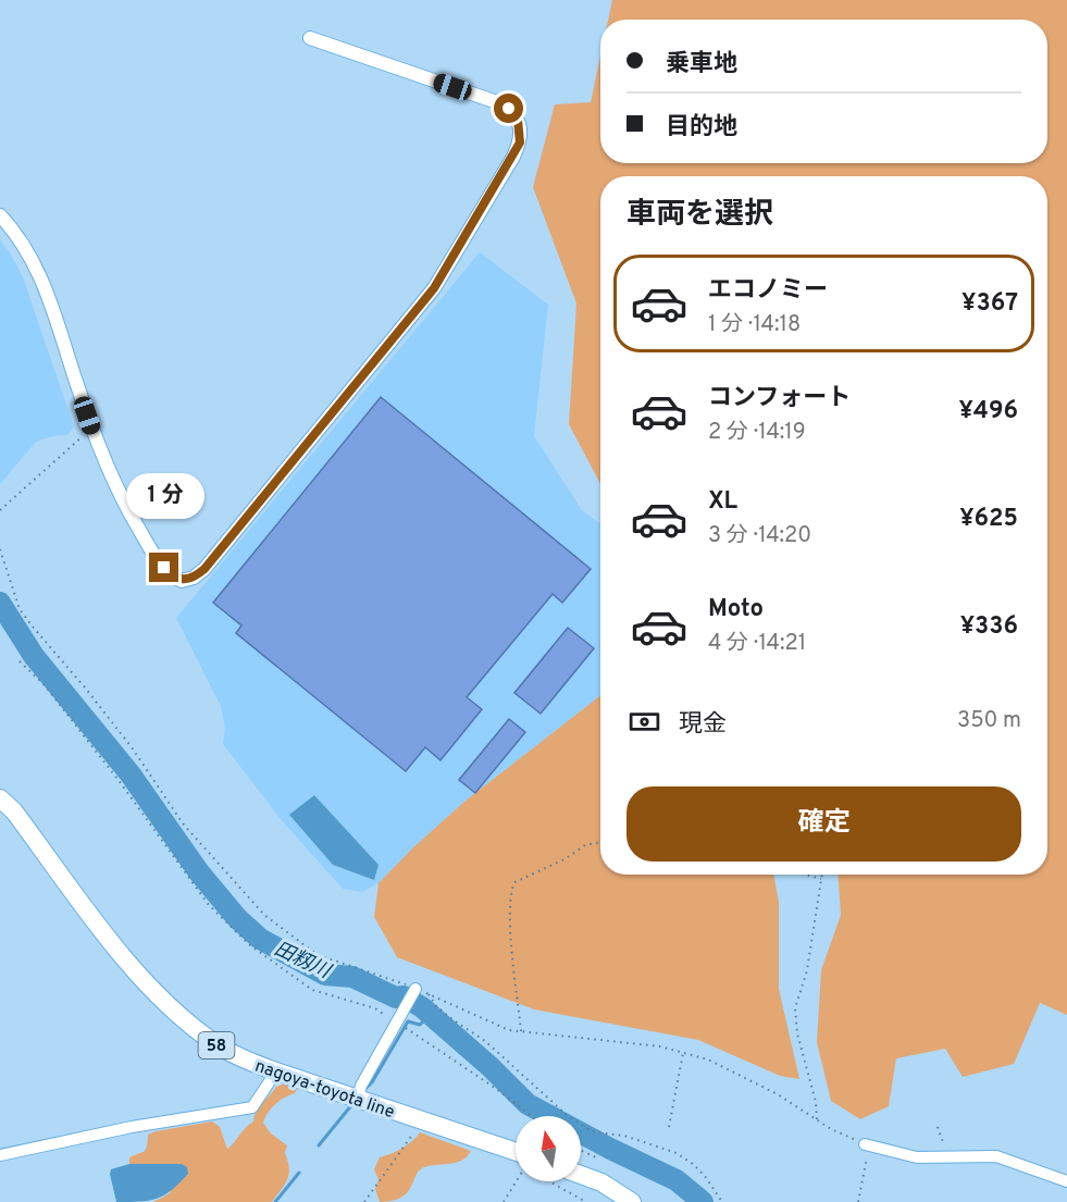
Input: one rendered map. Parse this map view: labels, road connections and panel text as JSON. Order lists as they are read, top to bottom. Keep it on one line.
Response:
{"streets":{"main road":["58","nagoya-toyota line"]},"water":["田籾川"],"north":"top","page":{"banner":["乗車地","目的地"],"heading":"車両を選択","list":[{"name":"エコノミー","note":"1 分 · 14:18","value":"¥367"},{"name":"コンフォート","note":"2 分 · 14:19","value":"¥496"},{"name":"XL","note":"3 分 · 14:20","value":"¥625"},{"name":"Moto","note":"4 分 · 14:21","value":"¥336"}],"bubble":"1 分","pay":["現金","350 m"],"buttons":"確定"}}
